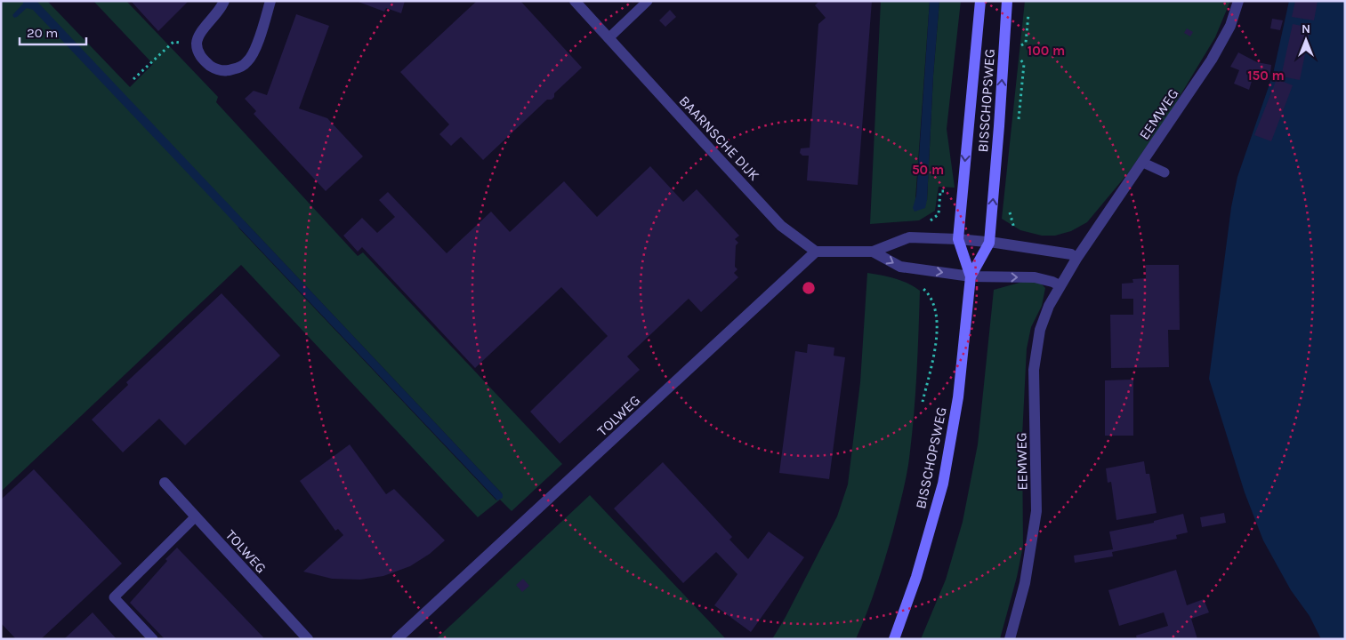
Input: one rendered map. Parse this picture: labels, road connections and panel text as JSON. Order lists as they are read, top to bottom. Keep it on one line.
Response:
{"streets":{"main road":["BISSCHOPSWEG"],"street":["EEMWEG","BAARNSCHE DIJK","TOLWEG"]},"crossings":[["BAARNSCHE DIJK","TOLWEG"]],"scale_bar":"20 m","north":"top","rings":["100 m","150 m","50 m"]}
